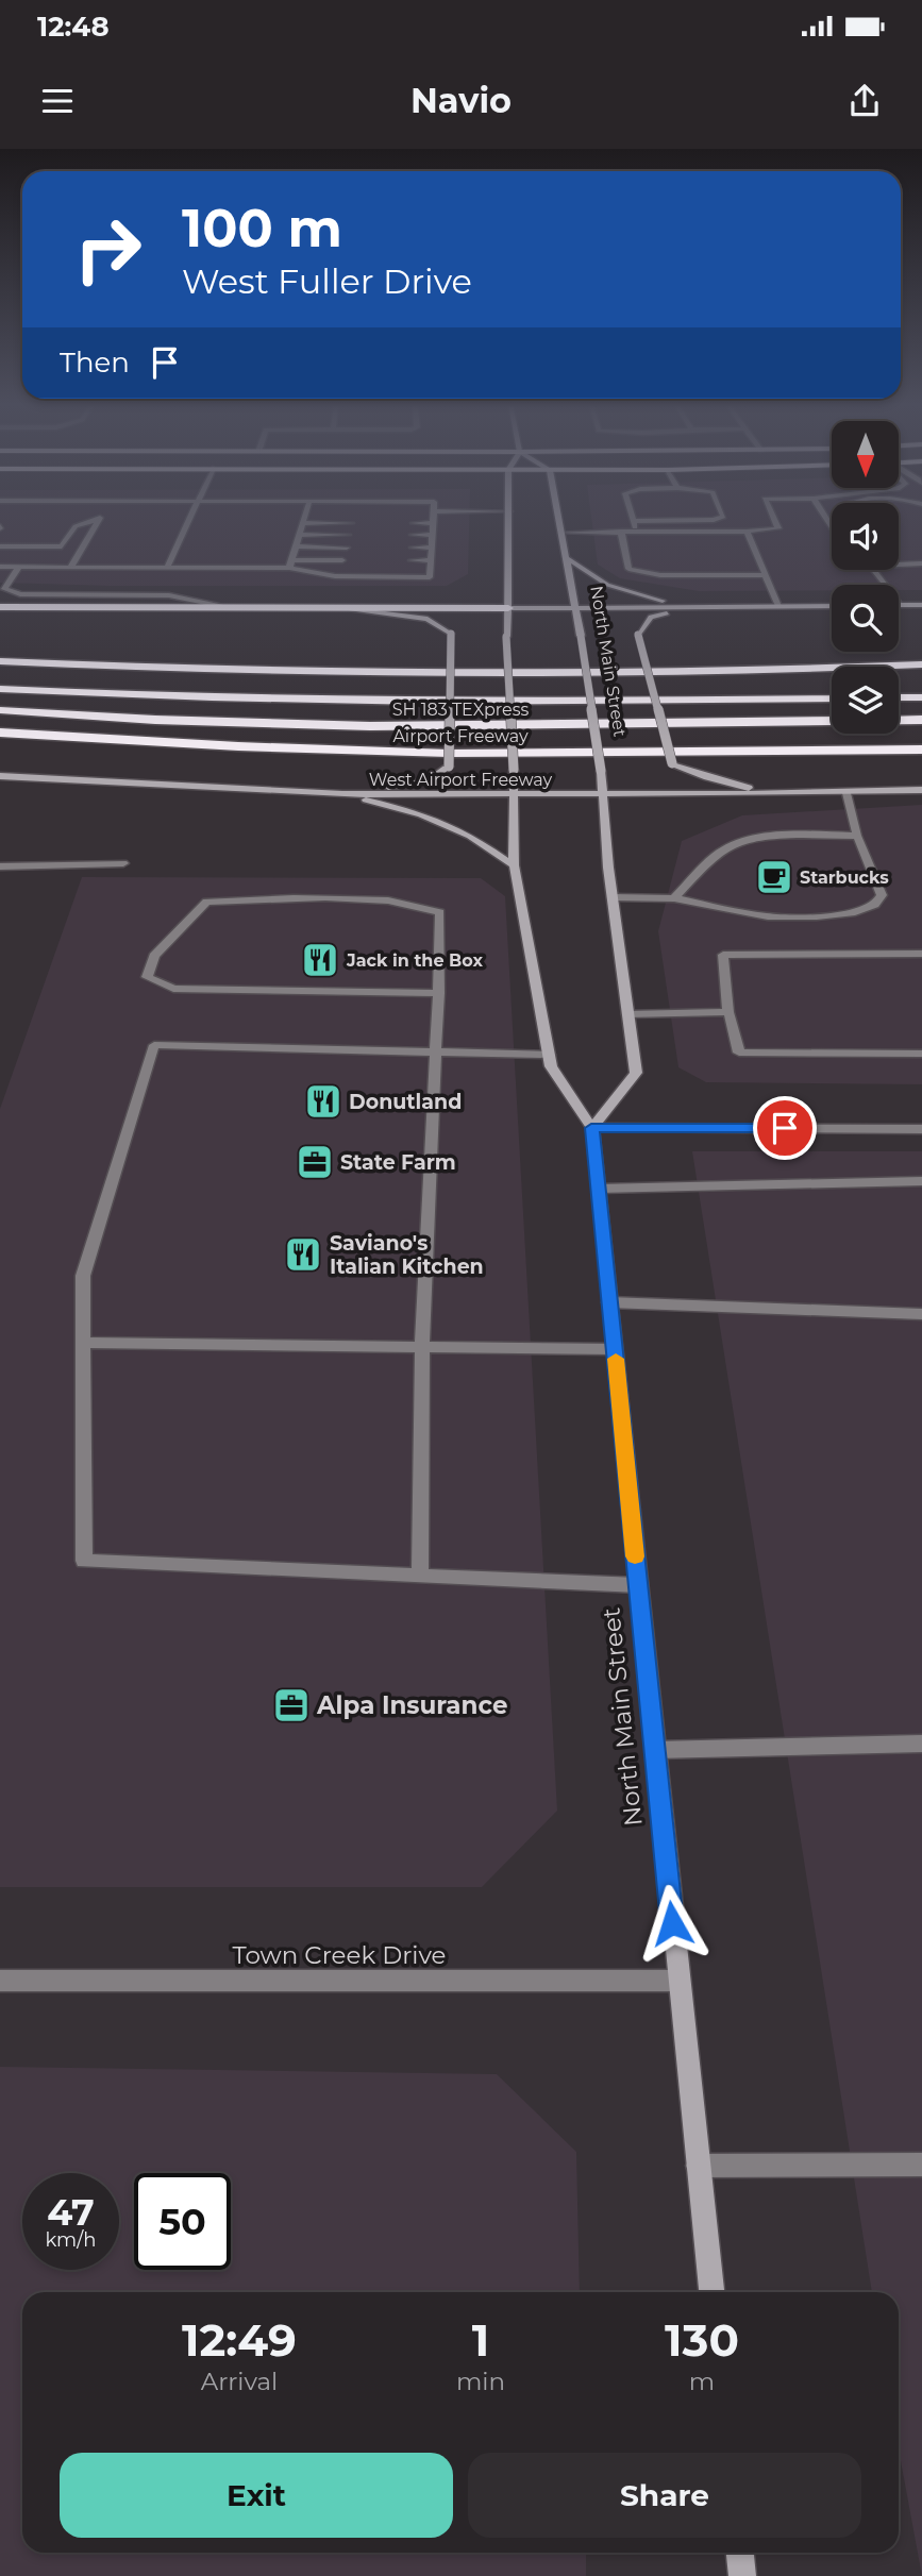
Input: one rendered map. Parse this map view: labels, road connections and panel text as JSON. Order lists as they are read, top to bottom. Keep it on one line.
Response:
{"streets":{"highway":["SH 183 TEXpress","Airport Freeway"],"main road":["North Main Street","West Airport Freeway"],"street":["Town Creek Drive"]},"crossings":[["North Main Street","West Airport Freeway"],["North Main Street","Town Creek Drive"]],"places":{"cafe":["Starbucks"],"restaurant":["Jack in the Box","Donutland","Saviano's Italian Kitchen"],"office":["State Farm","Alpa Insurance"]},"north":"bottom","page":{"status":"12:48","header":"Navio","turn":["100 m","West Fuller Drive"],"then":"Then","speed":"47 km/h","limit":"50","eta":["12:49","Arrival","1","min","130","m"],"buttons":["Exit","Share"]}}
